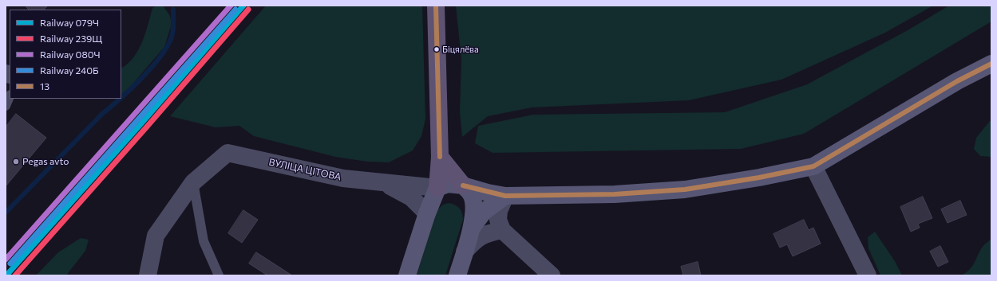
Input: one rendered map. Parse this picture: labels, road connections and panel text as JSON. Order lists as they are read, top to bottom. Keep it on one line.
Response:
{"streets":{"street":["ВУЛІЦА ЦІТОВА"]},"places":["Біцялёва","Pegas avto"],"lines":["rail line 079Ч","rail line 080Ч","transit line 13","rail line 239Щ","rail line 240Б"],"legend":["Railway 079Ч","Railway 239Щ","Railway 080Ч","Railway 240Б","13"]}
